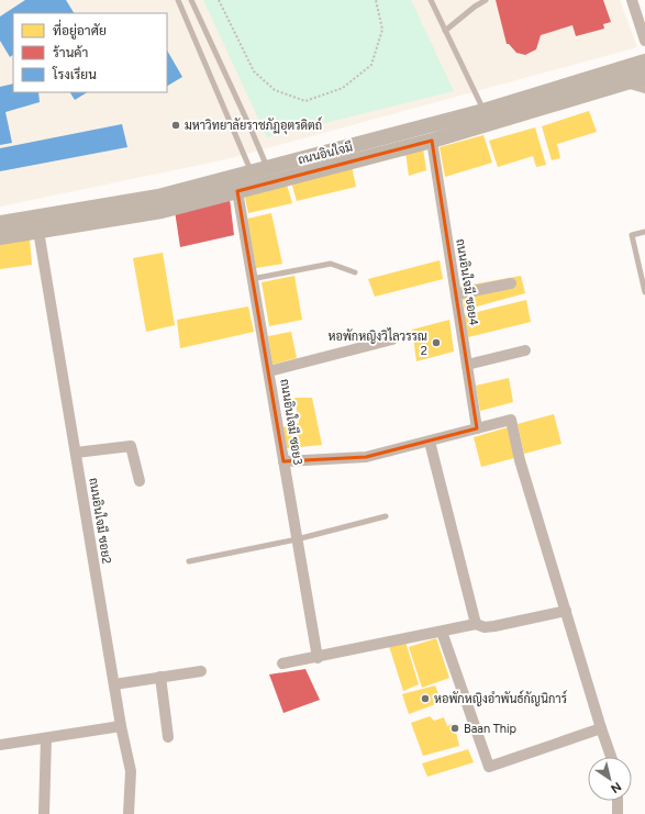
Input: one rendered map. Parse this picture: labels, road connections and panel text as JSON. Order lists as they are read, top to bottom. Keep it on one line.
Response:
{"streets":{"main road":["ถนนอินใจมี"],"street":["ถนนอินใจมี ซอย4","ถนนอินใจมี ซอย3","ถนนอินใจมี ซอย2"]},"crossings":[["ถนนอินใจมี","ถนนอินใจมี ซอย4"],["ถนนอินใจมี","ถนนอินใจมี ซอย3"],["ถนนอินใจมี","ถนนอินใจมี ซอย2"]],"places":["มหาวิทยาลัยราชภัฏอุตรดิตถ์","หอพักหญิงวิไลวรรณ 2","หอพักหญิงอำพันธ์กัญนิการ์","Baan Thip"],"legend":["ที่อยู่อาศัย","ร้านค้า","โรงเรียน"],"north":"bottom right"}
